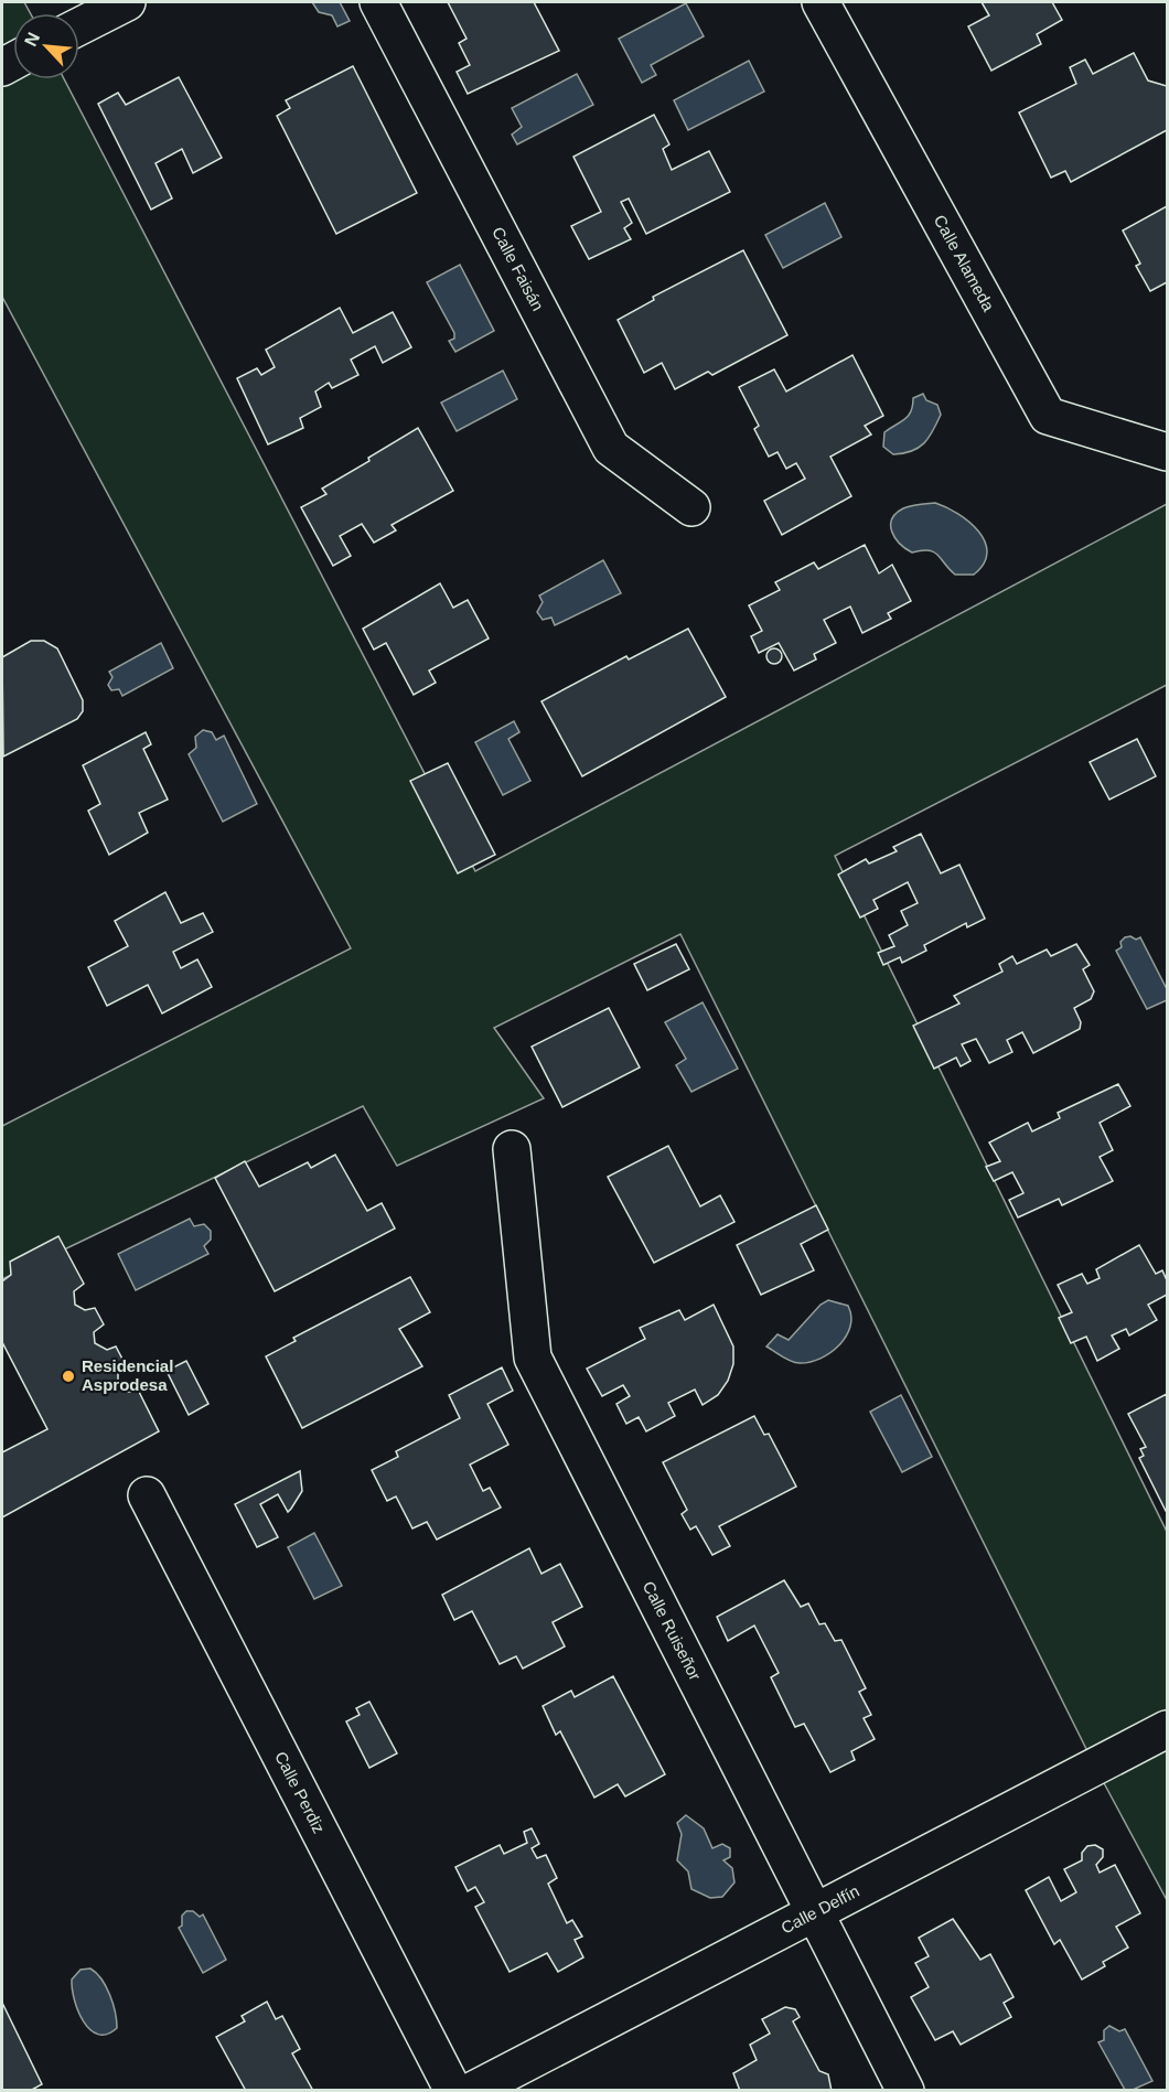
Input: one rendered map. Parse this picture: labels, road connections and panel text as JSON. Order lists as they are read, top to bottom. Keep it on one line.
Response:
{"streets":{"street":["Calle Alameda","Calle Faisán","Calle Ruiseñor","Calle Perdiz","Calle Delfín"]},"crossings":[["Calle Ruiseñor","Calle Delfín"]],"places":["Residencial Asprodesa"],"north":"top left"}
